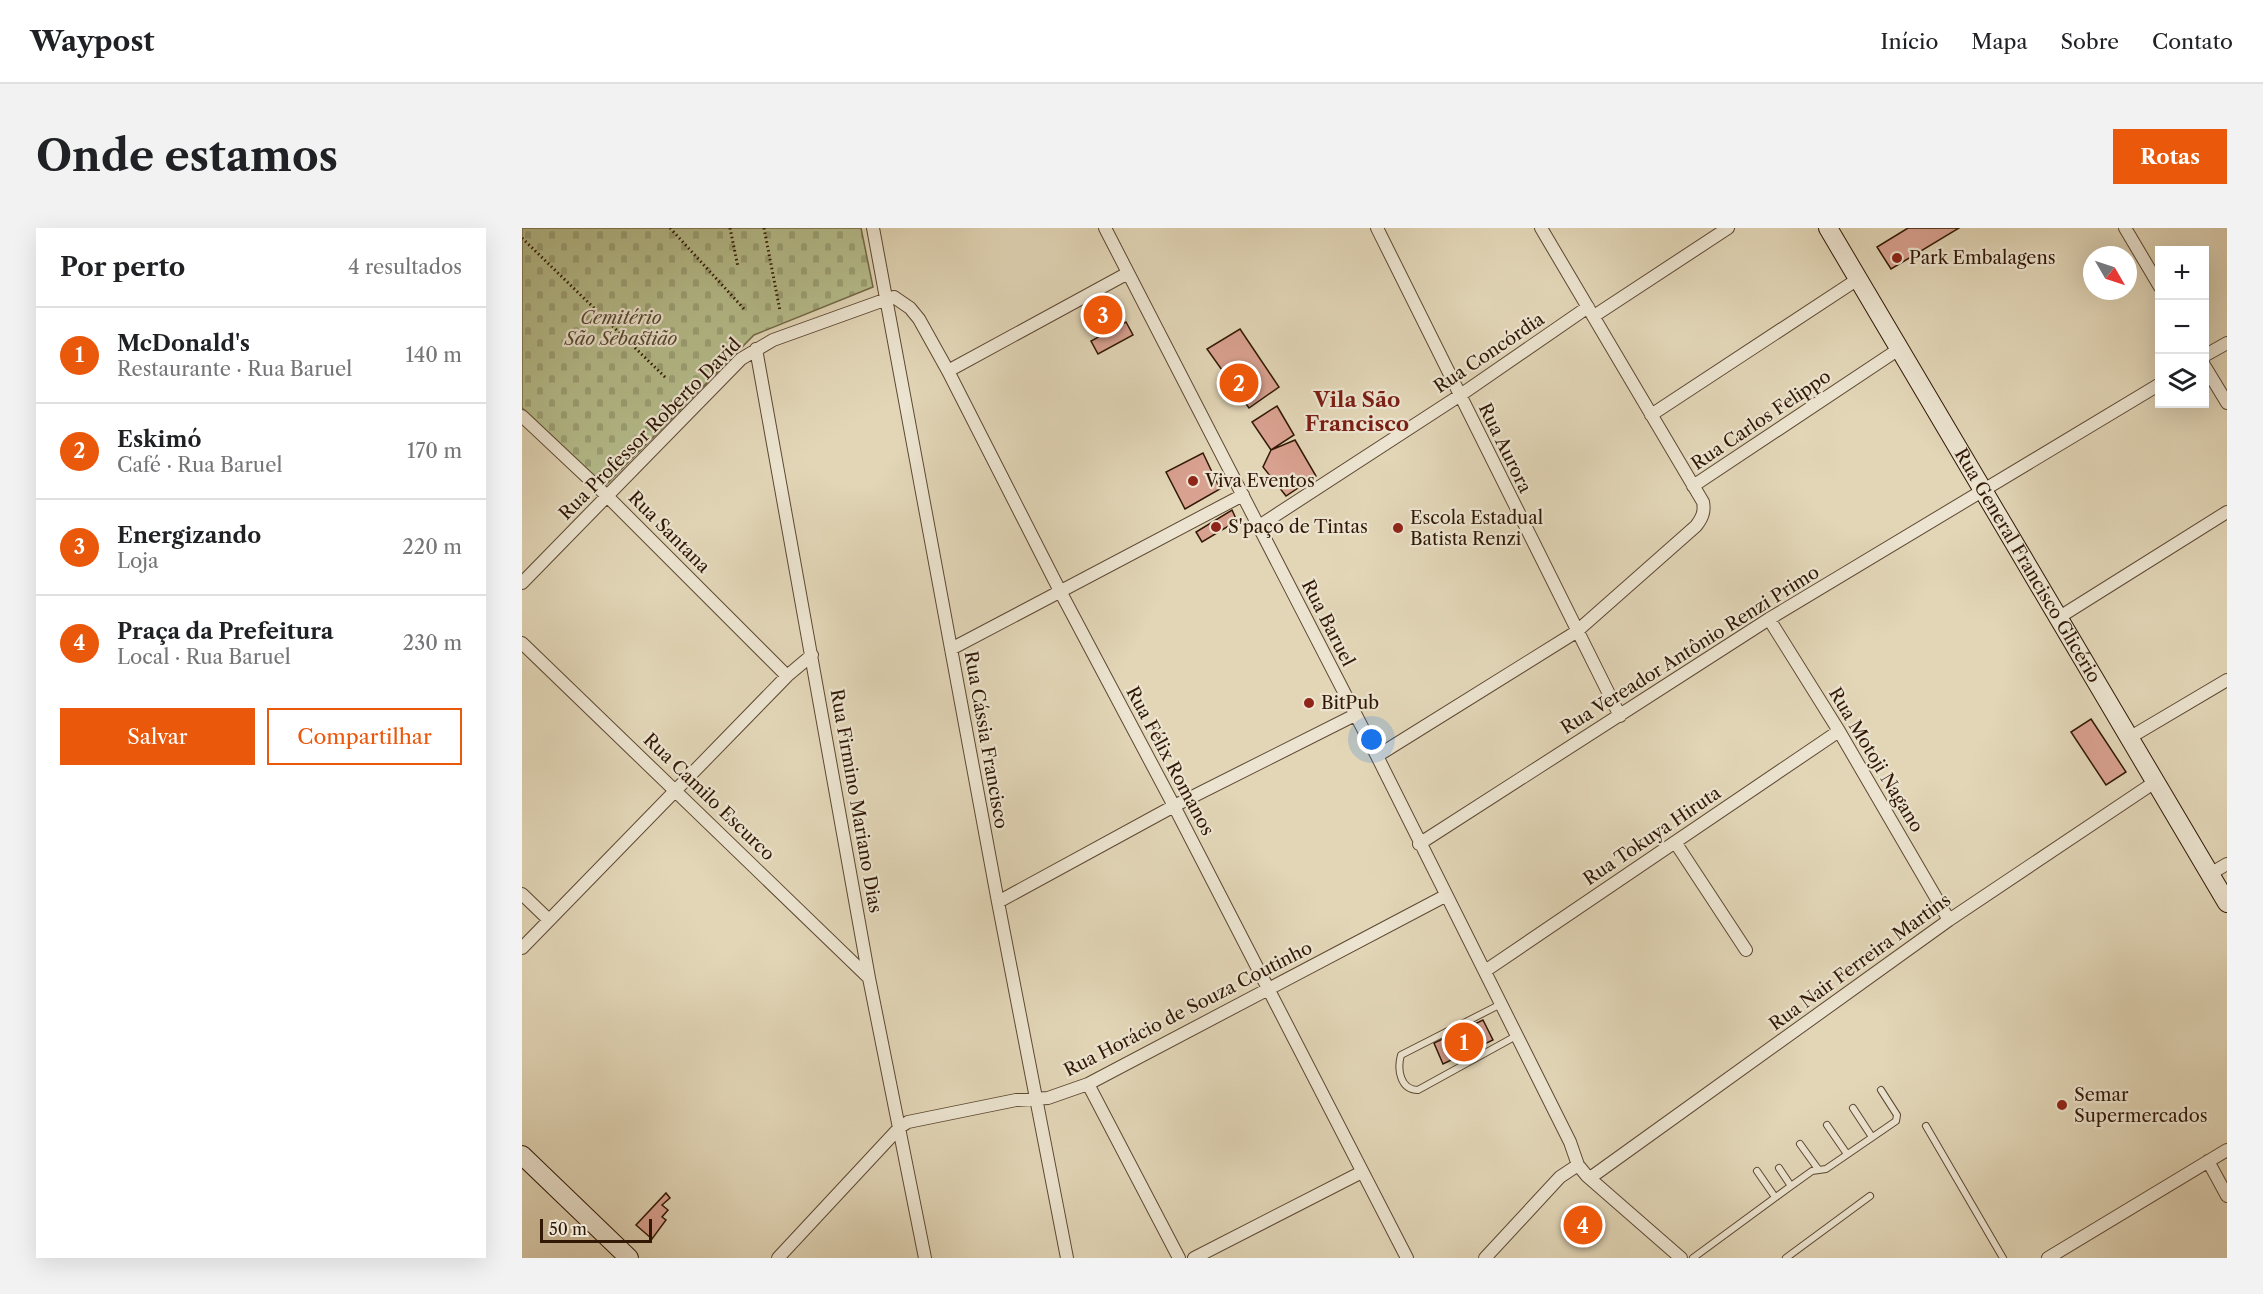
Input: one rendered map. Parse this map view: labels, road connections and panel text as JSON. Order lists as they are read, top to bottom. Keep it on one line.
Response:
{"streets":{"main road":["Rua General Francisco Glicério"],"street":["Rua Concórdia","Rua Carlos Felippo","Rua Professor Roberto David","Rua Aurora","Rua Santana","Rua Baruel","Rua Vereador Antônio Renzi Primo","Rua Cássia Francisco","Rua Motoji Nagano","Rua Félix Romanos","Rua Camilo Escurco","Rua Firmino Mariano Dias","Rua Tokuya Hiruta","Rua Nair Ferreira Martins","Rua Horácio de Souza Coutinho"]},"crossings":[["Rua Concórdia","Rua Aurora"],["Rua Concórdia","Rua Baruel"],["Rua Carlos Felippo","Rua Aurora"],["Rua Carlos Felippo","Rua General Francisco Glicério"],["Rua Professor Roberto David","Rua Santana"],["Rua Professor Roberto David","Rua Cássia Francisco"],["Rua Professor Roberto David","Rua Félix Romanos"],["Rua Professor Roberto David","Rua Firmino Mariano Dias"],["Rua Aurora","Rua Vereador Antônio Renzi Primo"],["Rua General Francisco Glicério","Rua Vereador Antônio Renzi Primo"],["Rua General Francisco Glicério","Rua Nair Ferreira Martins"],["Rua Baruel","Rua Vereador Antônio Renzi Primo"],["Rua Baruel","Rua Tokuya Hiruta"],["Rua Baruel","Rua Horácio de Souza Coutinho"],["Rua Vereador Antônio Renzi Primo","Rua Motoji Nagano"],["Rua Cássia Francisco","Rua Félix Romanos"],["Rua Cássia Francisco","Rua Horácio de Souza Coutinho"],["Rua Motoji Nagano","Rua Tokuya Hiruta"],["Rua Motoji Nagano","Rua Nair Ferreira Martins"],["Rua Félix Romanos","Rua Horácio de Souza Coutinho"],["Rua Camilo Escurco","Rua Firmino Mariano Dias"],["Rua Firmino Mariano Dias","Rua Horácio de Souza Coutinho"]],"districts":["Vila São Francisco"],"parks":["Cemitério São Sebastião"],"places":["Park Embalagens","Viva Eventos","S'paço de Tintas","Escola Estadual Batista Renzi","BitPub","Semar Supermercados"],"scale_bar":"50 m","north":"bottom right","page":{"header":"Waypost","nav":["Início","Mapa","Sobre","Contato"],"buttons":["Rotas",["Salvar","Compartilhar"]],"title":"Onde estamos","heading":["Por perto","4 resultados"],"map_buttons":["+","−"],"pins":["3","2","1","4"],"list":[{"mark":"1","name":"McDonald's","note":"Restaurante · Rua Baruel","value":"140 m"},{"mark":"2","name":"Eskimó","note":"Café · Rua Baruel","value":"170 m"},{"mark":"3","name":"Energizando","note":"Loja","value":"220 m"},{"mark":"4","name":"Praça da Prefeitura","note":"Local · Rua Baruel","value":"230 m"}],"scale":"50 m"}}
